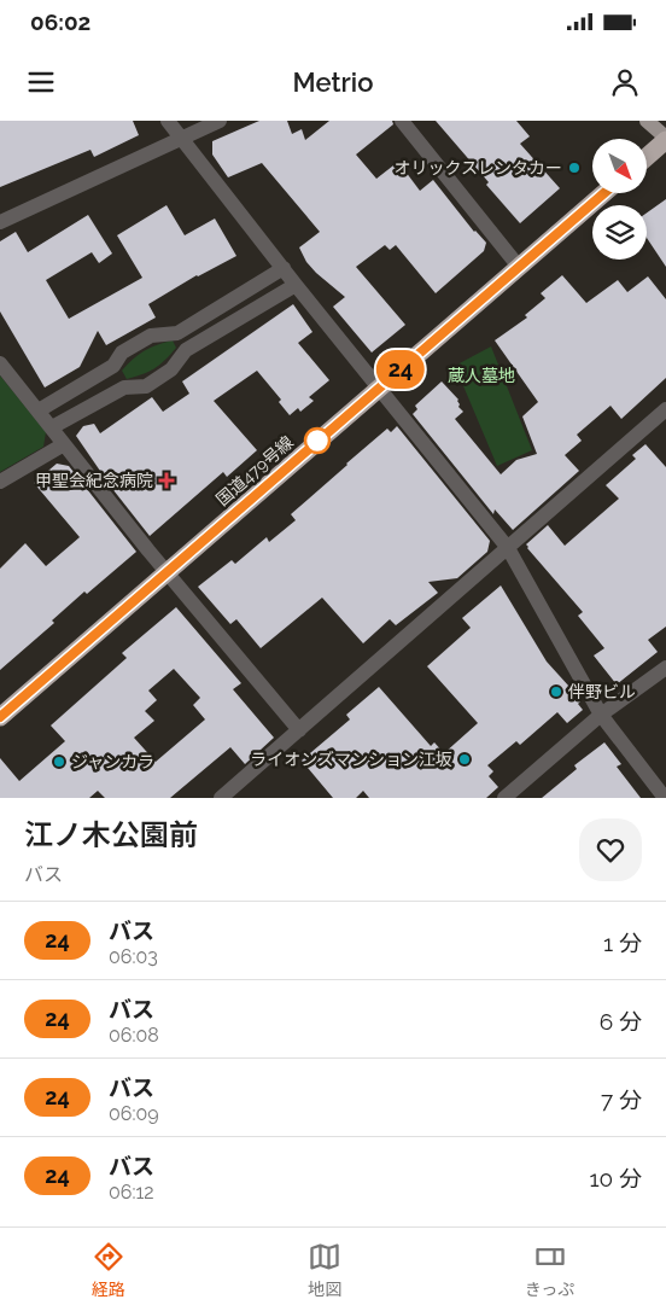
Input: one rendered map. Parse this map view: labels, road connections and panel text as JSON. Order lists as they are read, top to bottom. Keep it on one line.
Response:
{"streets":{"highway":["国道479号線"]},"parks":["蔵人墓地"],"places":{"other":["オリックスレンタカー","伴野ビル","ライオンズマンション江坂","ジャンカラ"],"health":["甲聖会紀念病院"]},"lines":["bus line 24"],"north":"bottom right","page":{"status":"06:02","header":"Metrio","on_map":"24","heading":["江ノ木公園前","バス"],"list":[{"mark":"24","name":"バス","note":"06:03","value":"1 分"},{"mark":"24","name":"バス","note":"06:08","value":"6 分"},{"mark":"24","name":"バス","note":"06:09","value":"7 分"},{"mark":"24","name":"バス","note":"06:12","value":"10 分"}],"tabs":["経路","地図","きっぷ"]}}
